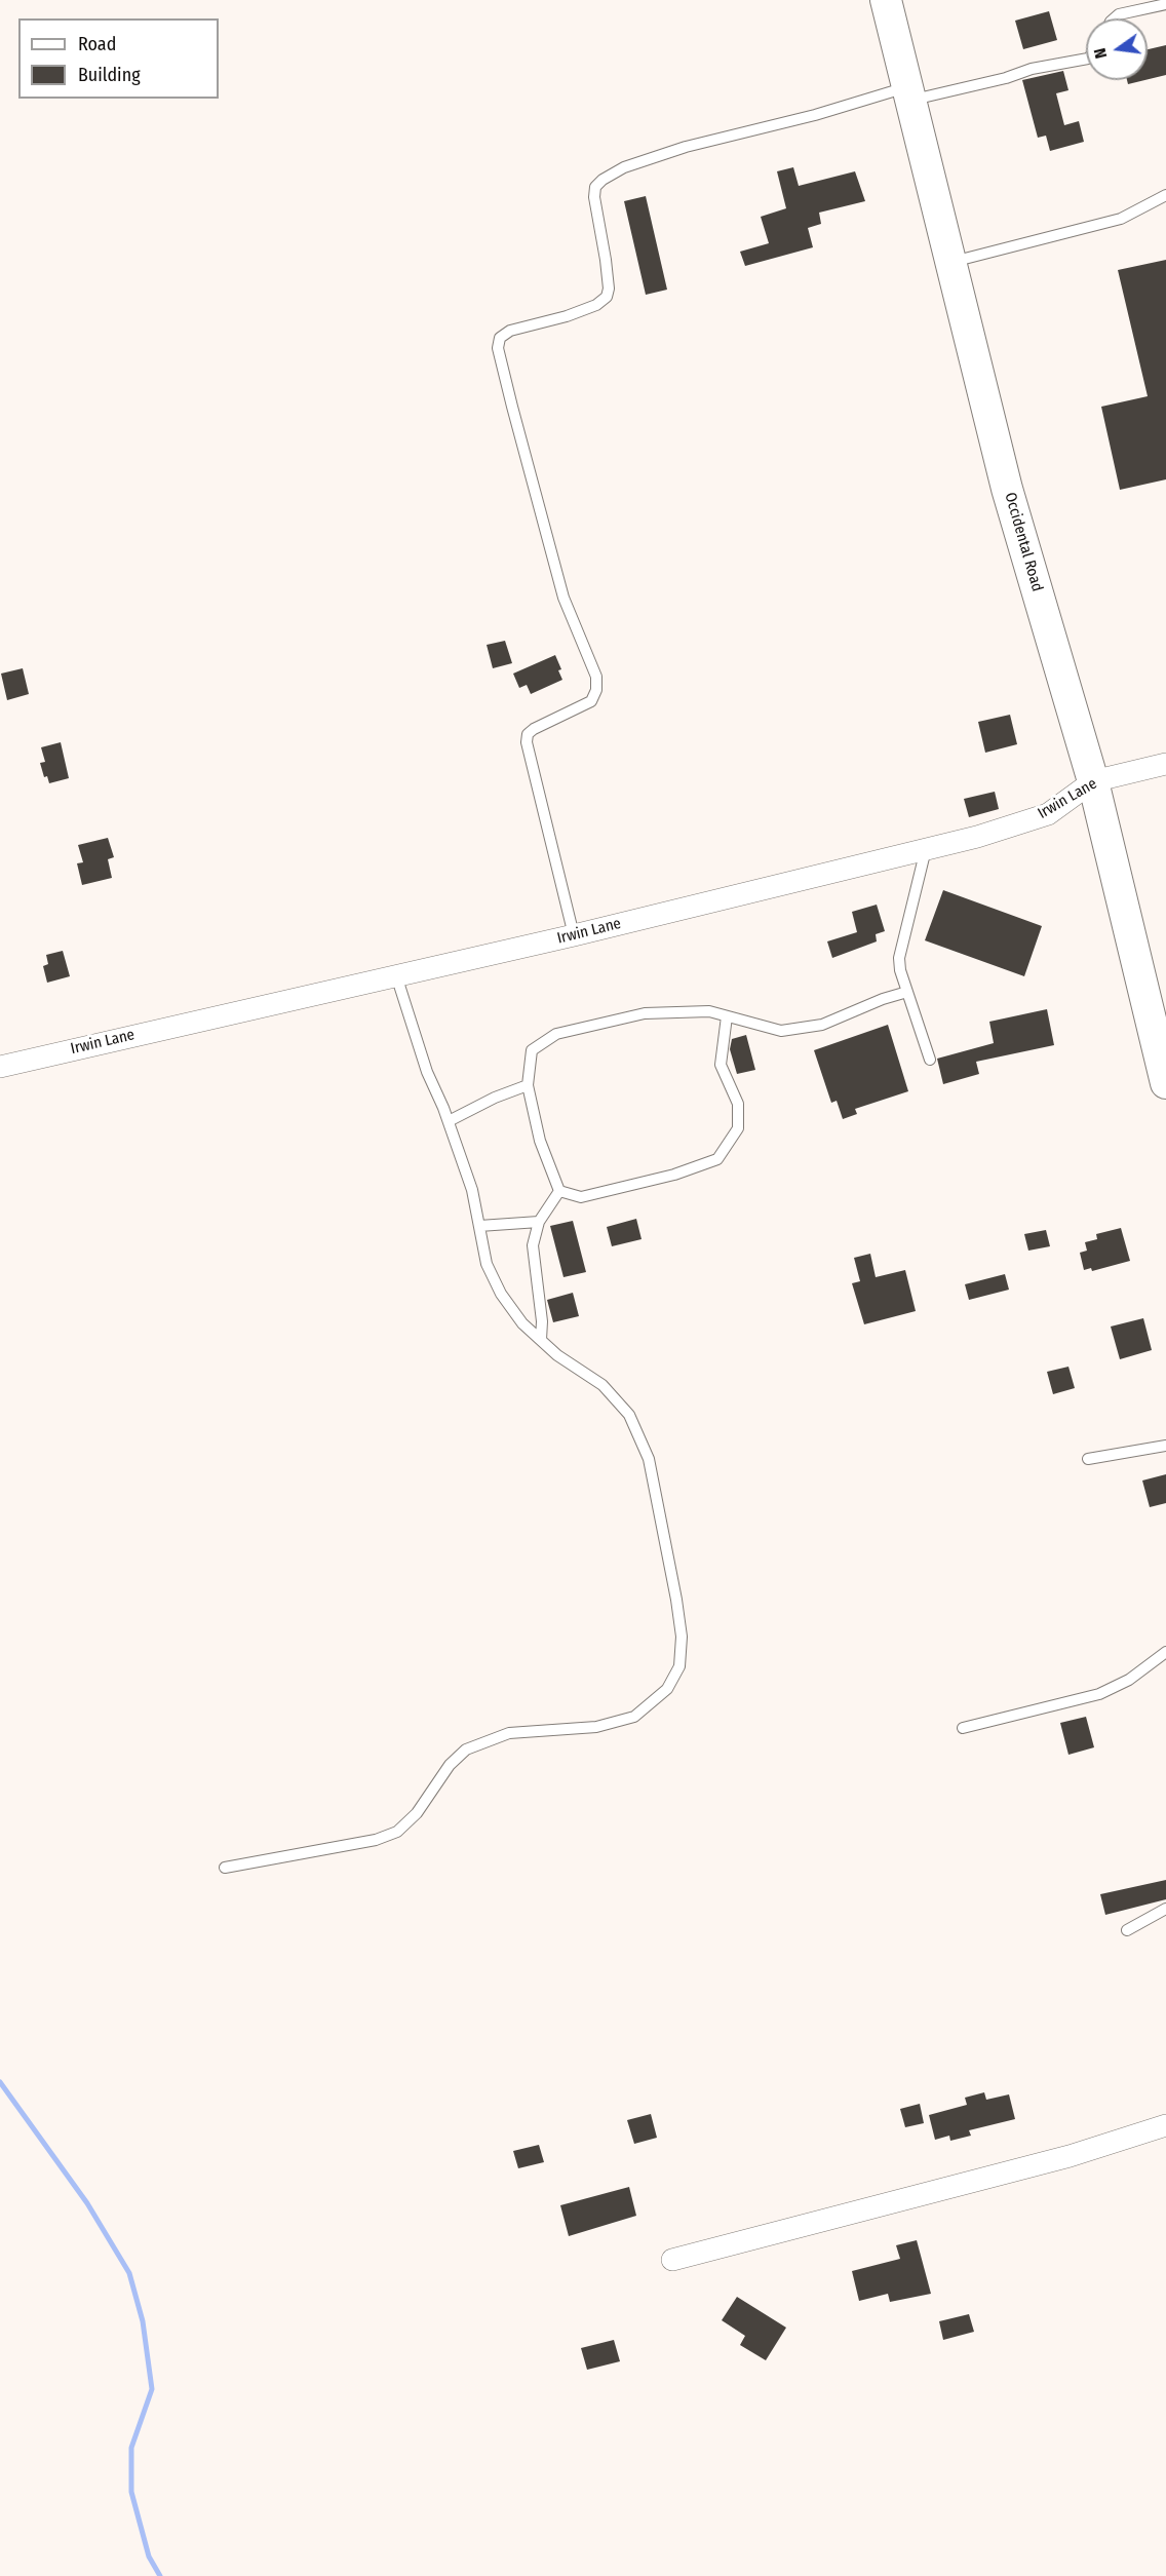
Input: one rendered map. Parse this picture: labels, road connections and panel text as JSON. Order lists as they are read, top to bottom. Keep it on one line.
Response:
{"streets":{"street":["Occidental Road","Irwin Lane"]},"crossings":[["Occidental Road","Irwin Lane"]],"legend":["Road","Building"],"north":"left"}
